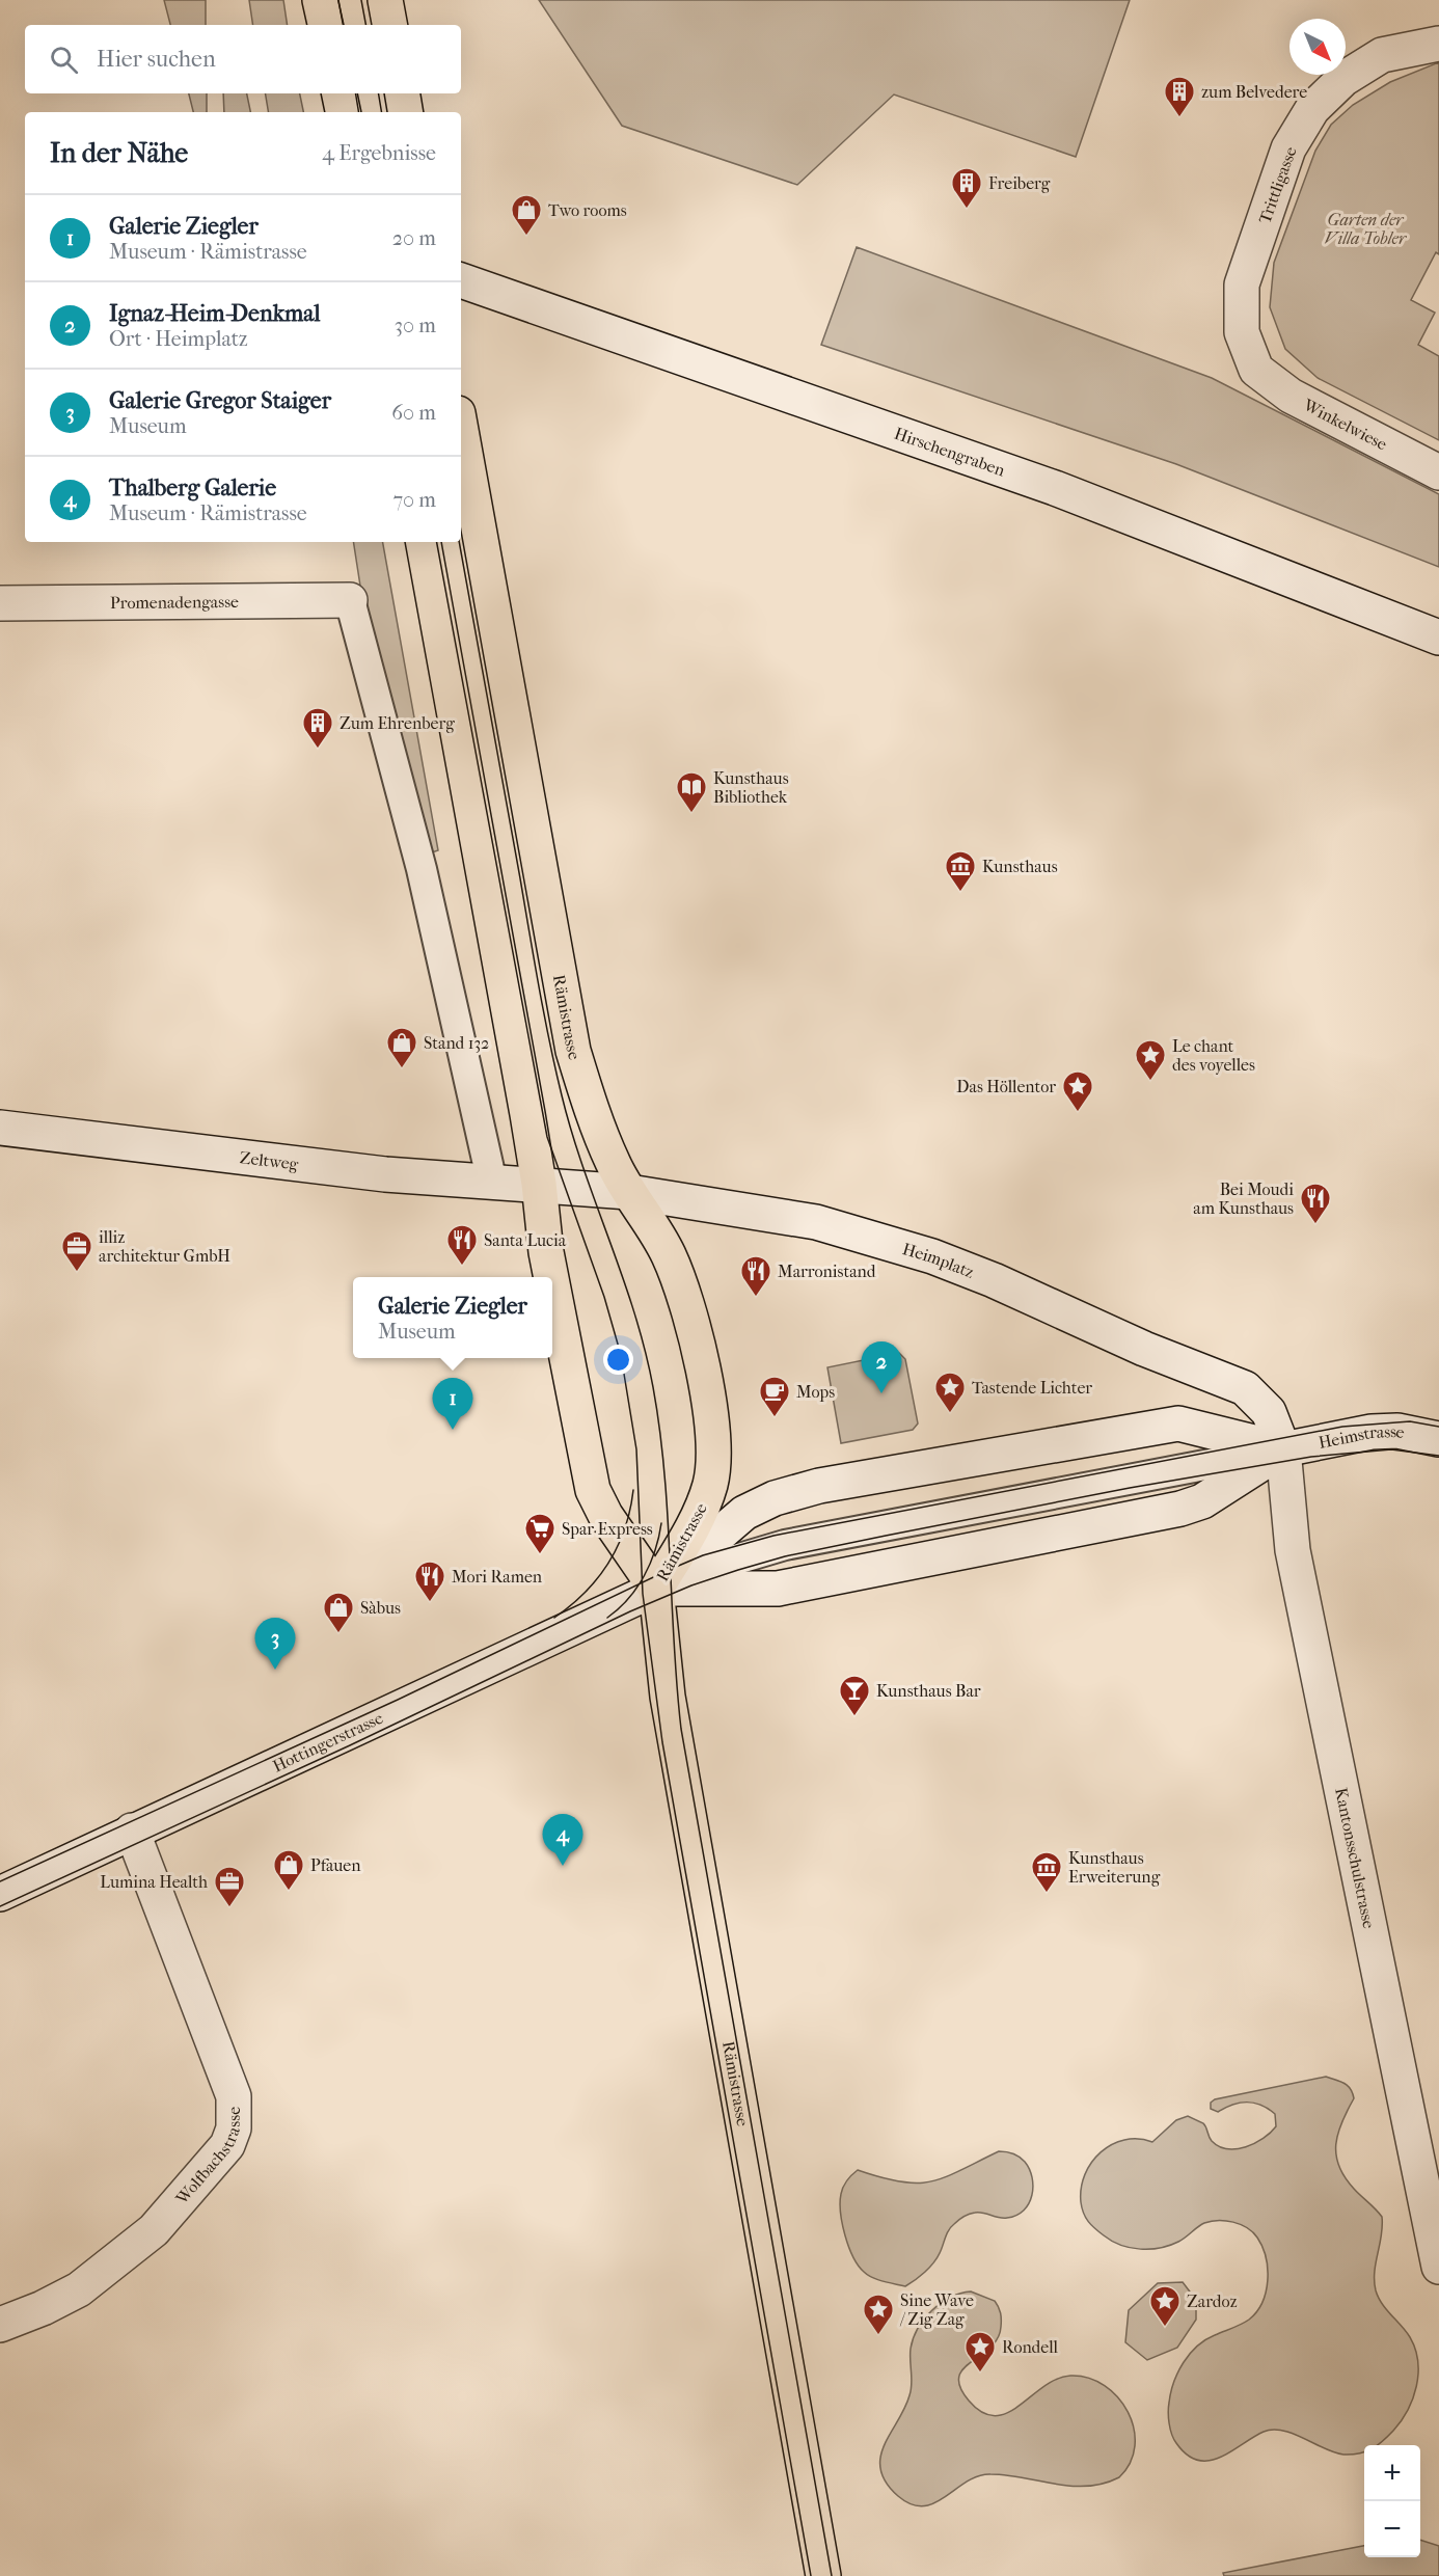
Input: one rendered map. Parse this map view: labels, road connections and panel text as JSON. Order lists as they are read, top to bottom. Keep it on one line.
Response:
{"streets":{"main road":["Rämistrasse"],"street":["Trittligasse","Winkelwiese","Hirschengraben","Promenadengasse","Zeltweg","Heimplatz","Heimstrasse","Hottingerstrasse","Kantonsschulstrasse","Wolfbachstrasse"]},"crossings":[["Trittligasse","Winkelwiese"],["Rämistrasse","Zeltweg"],["Rämistrasse","Heimplatz"],["Rämistrasse","Hottingerstrasse"],["Zeltweg","Heimplatz"],["Heimplatz","Heimstrasse"],["Heimplatz","Kantonsschulstrasse"],["Heimstrasse","Kantonsschulstrasse"],["Hottingerstrasse","Wolfbachstrasse"]],"parks":["Garten der Villa Tobler"],"places":{"building":["zum Belvedere","Freiberg","Zum Ehrenberg"],"shop":["Two rooms","Stand 132","Sàbus","Pfauen"],"library":["Kunsthaus Bibliothek"],"museum":["Kunsthaus","Kunsthaus Erweiterung"],"place":["Le chant des voyelles","Das Höllentor","Tastende Lichter","Zardoz","Sine Wave / Zig Zag","Rondell"],"restaurant":["Bei Moudi am Kunsthaus","Santa Lucia","Marronistand","Mori Ramen"],"office":["illiz architektur GmbH","Lumina Health"],"cafe":["Mops"],"supermarket":["Spar Express"],"bar":["Kunsthaus Bar"]},"north":"bottom right","page":{"search":"Hier suchen","heading":["In der Nähe","4 Ergebnisse"],"list":[{"mark":"1","name":"Galerie Ziegler","note":"Museum · Rämistrasse","value":"20 m"},{"mark":"2","name":"Ignaz-Heim-Denkmal","note":"Ort · Heimplatz","value":"30 m"},{"mark":"3","name":"Galerie Gregor Staiger","note":"Museum","value":"60 m"},{"mark":"4","name":"Thalberg Galerie","note":"Museum · Rämistrasse","value":"70 m"}],"popup":["Galerie Ziegler","Museum"],"pins":["2","1","3","4"],"map_buttons":["+","−"]}}
